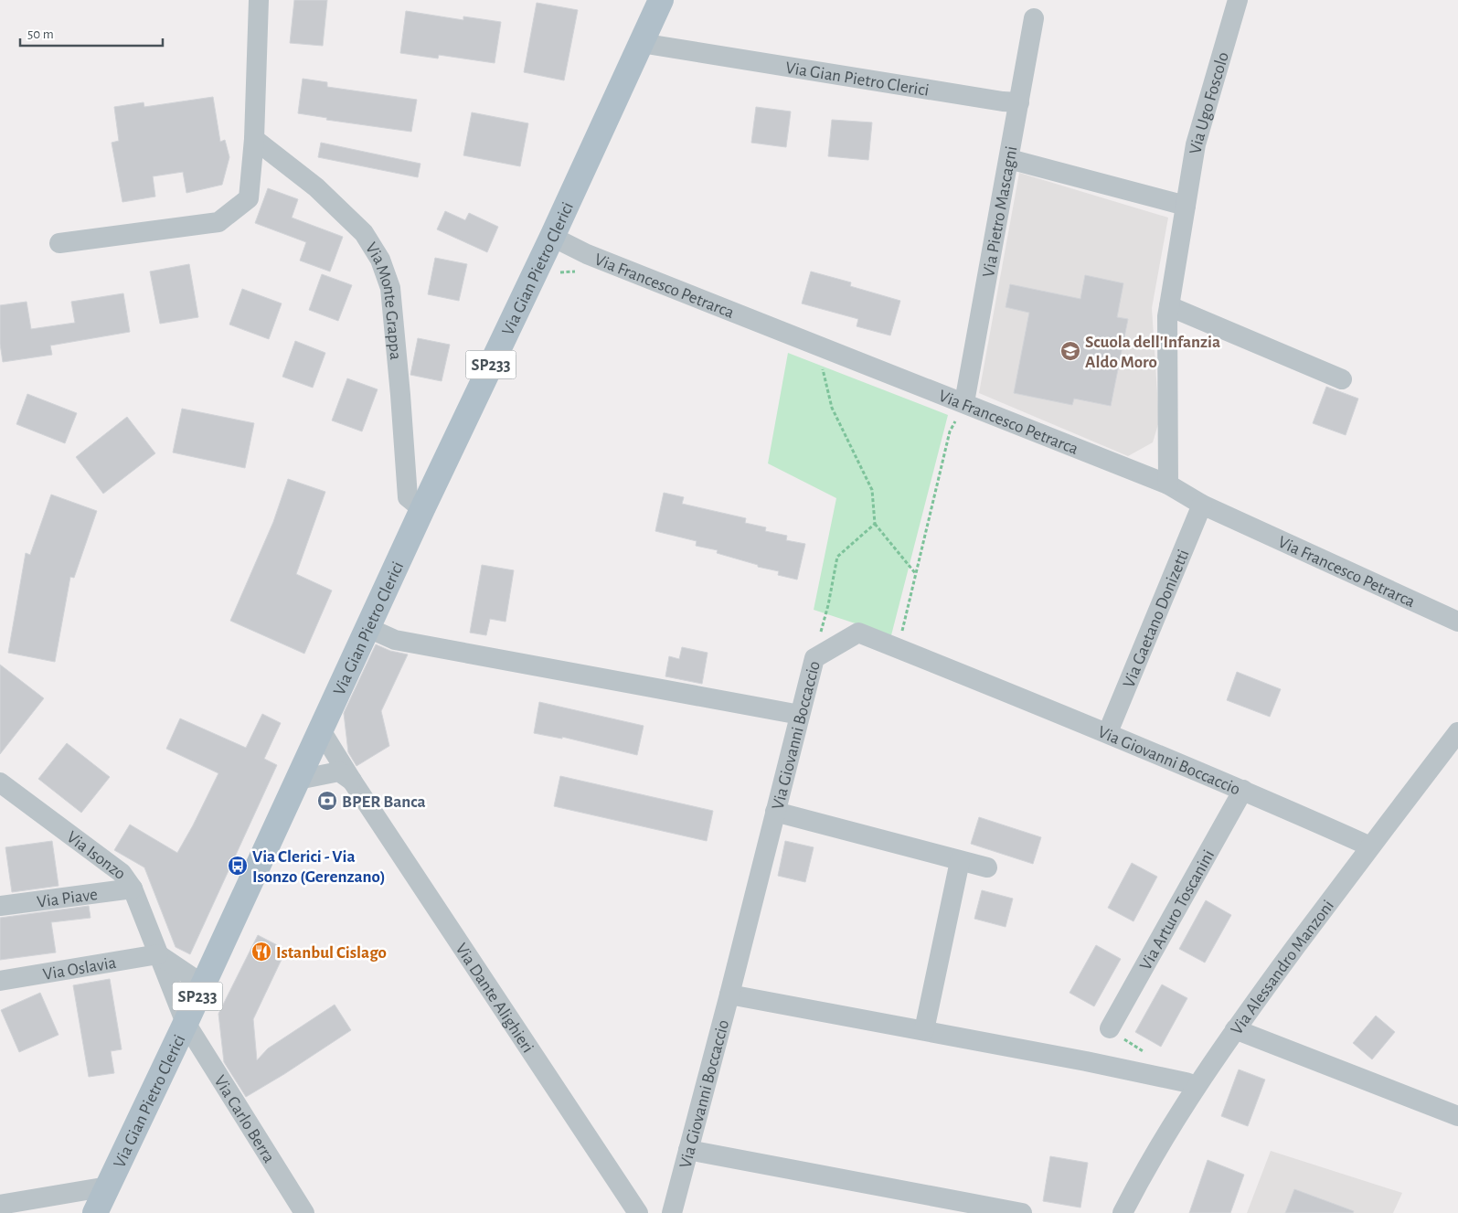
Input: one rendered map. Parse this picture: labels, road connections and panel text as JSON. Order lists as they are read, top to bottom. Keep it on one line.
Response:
{"streets":{"main road":["Via Gian Pietro Clerici","SP233"],"street":["Via Ugo Foscolo","Via Pietro Mascagni","Via Francesco Petrarca","Via Monte Grappa","Via Gaetano Donizetti","Via Giovanni Boccaccio","Via Isonzo","Via Piave","Via Arturo Toscanini","Via Alessandro Manzoni","Via Oslavia","Via Dante Alighieri","Via Carlo Berra"]},"crossings":[["Via Gian Pietro Clerici","Via Pietro Mascagni"],["Via Gian Pietro Clerici","Via Francesco Petrarca"],["Via Gian Pietro Clerici","Via Monte Grappa"],["Via Gian Pietro Clerici","Via Isonzo"],["Via Gian Pietro Clerici","Via Dante Alighieri"],["Via Gian Pietro Clerici","Via Carlo Berra"],["Via Ugo Foscolo","Via Francesco Petrarca"],["Via Pietro Mascagni","Via Francesco Petrarca"],["Via Francesco Petrarca","Via Gaetano Donizetti"],["Via Gaetano Donizetti","Via Giovanni Boccaccio"],["Via Giovanni Boccaccio","Via Arturo Toscanini"],["Via Giovanni Boccaccio","Via Alessandro Manzoni"],["Via Isonzo","Via Piave"],["Via Isonzo","Via Oslavia"],["Via Isonzo","Via Carlo Berra"]],"places":{"school or university":["Scuola dell'Infanzia Aldo Moro"],"bank":["BPER Banca"],"bus stop":["Via Clerici - Via Isonzo (Gerenzano)"],"restaurant":["Istanbul Cislago"]},"scale_bar":"50 m"}
